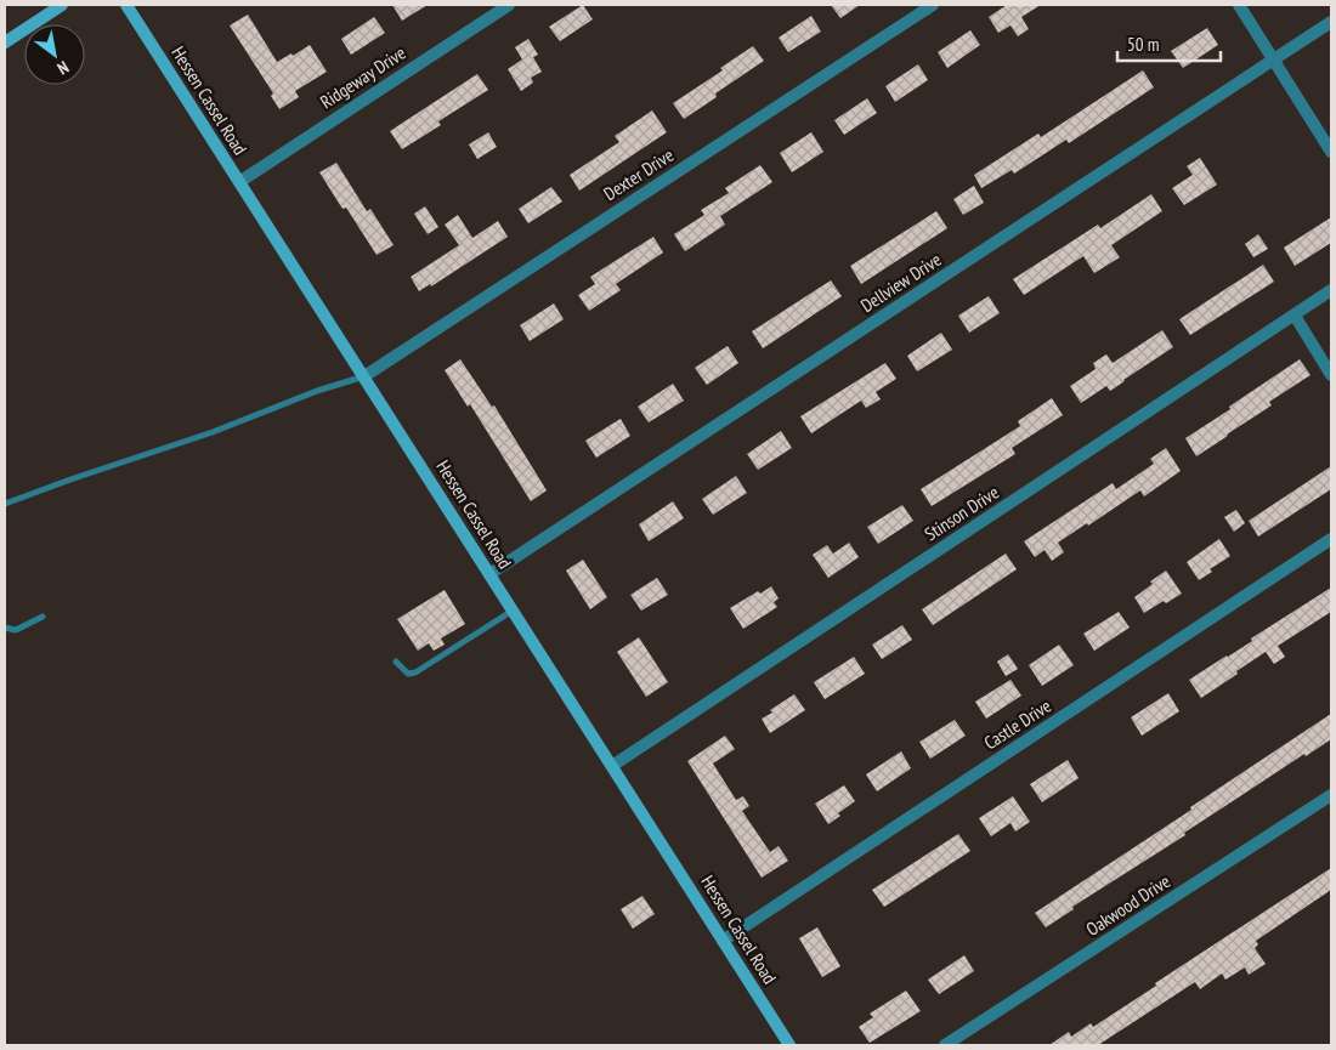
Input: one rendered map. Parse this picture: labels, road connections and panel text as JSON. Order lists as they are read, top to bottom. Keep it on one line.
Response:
{"streets":{"main road":["Hessen Cassel Road"],"street":["Ridgeway Drive","Dexter Drive","Dellview Drive","Stinson Drive","Castle Drive","Oakwood Drive"]},"crossings":[["Ridgeway Drive","Hessen Cassel Road"],["Hessen Cassel Road","Dexter Drive"],["Hessen Cassel Road","Dellview Drive"],["Hessen Cassel Road","Stinson Drive"],["Hessen Cassel Road","Castle Drive"]],"scale_bar":"50 m","north":"bottom right"}
